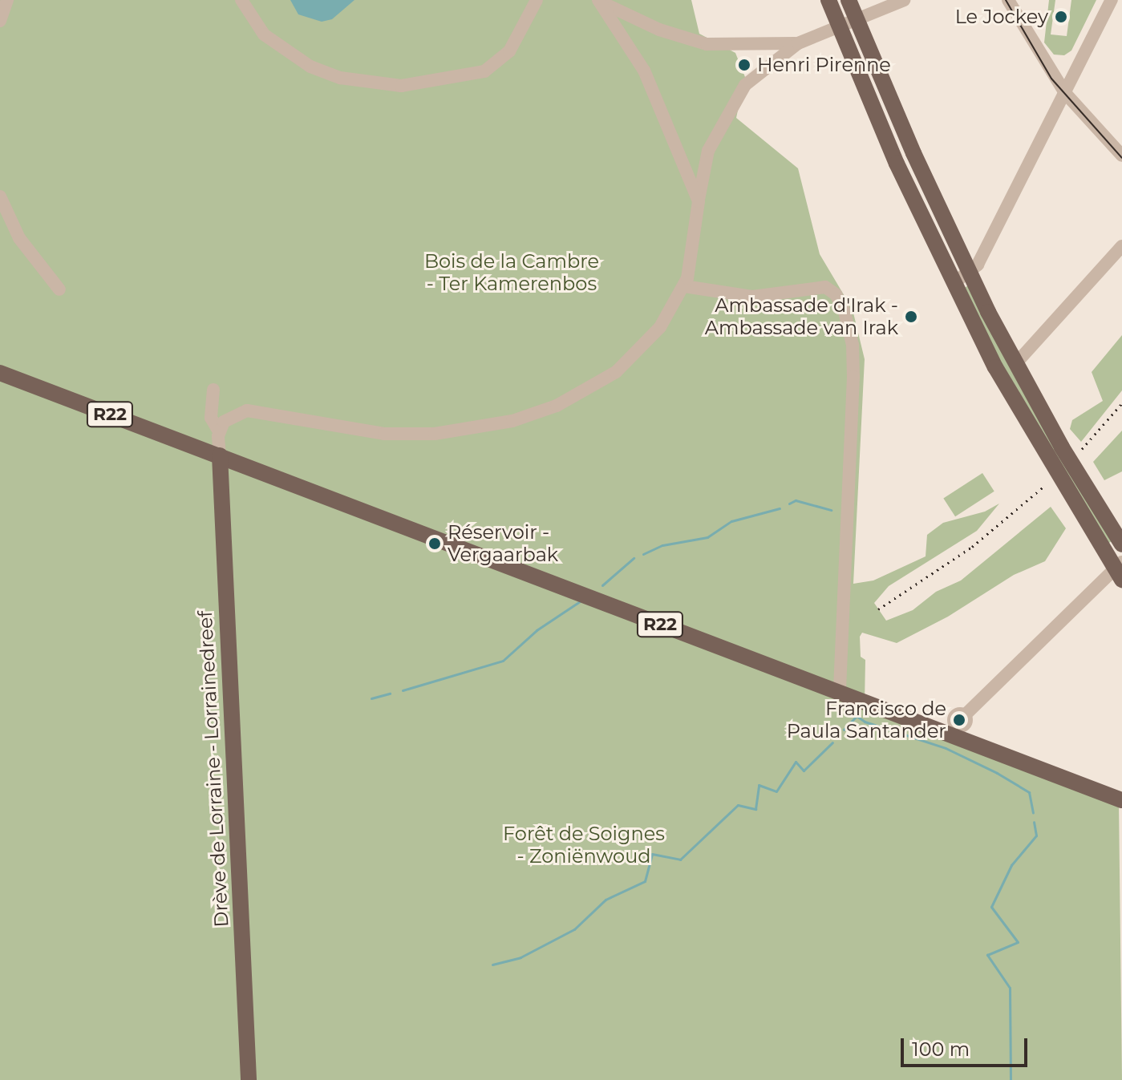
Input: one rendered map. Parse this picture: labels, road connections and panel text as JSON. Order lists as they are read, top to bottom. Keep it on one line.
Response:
{"streets":{"main road":["R22","Drève de Lorraine - Lorrainedreef"]},"crossings":[["R22","Drève de Lorraine - Lorrainedreef"]],"parks":["Bois de la Cambre - Ter Kamerenbos","Forêt de Soignes - Zoniënwoud"],"places":["Le Jockey","Henri Pirenne","Ambassade d'Irak - Ambassade van Irak","Réservoir - Vergaarbak","Francisco de Paula Santander"],"scale_bar":"100 m"}
